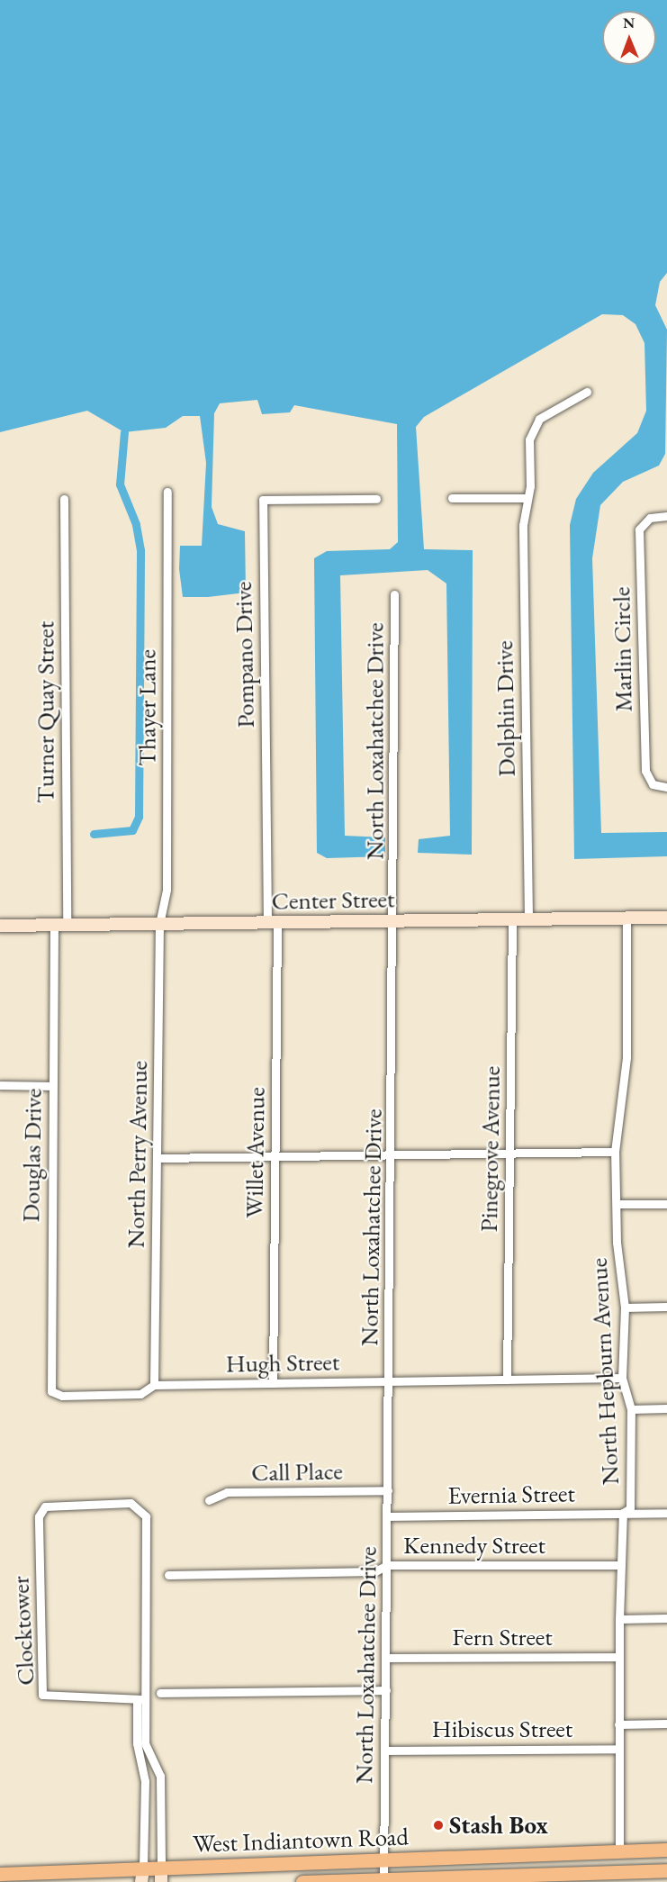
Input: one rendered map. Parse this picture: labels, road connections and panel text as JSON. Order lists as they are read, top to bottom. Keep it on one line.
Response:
{"streets":{"main road":["West Indiantown Road"],"street":["Marlin Circle","Pompano Drive","Thayer Lane","Dolphin Drive","Turner Quay Street","North Loxahatchee Drive","Center Street","Pinegrove Avenue","Willet Avenue","North Perry Avenue","Douglas Drive","Hugh Street","North Hepburn Avenue","Call Place","Evernia Street","Kennedy Street","Clocktower","Fern Street","Hibiscus Street"]},"crossings":[["Pompano Drive","Center Street"],["Pompano Drive","Willet Avenue"],["Thayer Lane","Center Street"],["Thayer Lane","North Perry Avenue"],["Dolphin Drive","Center Street"],["Turner Quay Street","Center Street"],["Turner Quay Street","Douglas Drive"],["North Loxahatchee Drive","Center Street"],["North Loxahatchee Drive","Hugh Street"],["North Loxahatchee Drive","Call Place"],["North Loxahatchee Drive","Evernia Street"],["North Loxahatchee Drive","Kennedy Street"],["North Loxahatchee Drive","Fern Street"],["North Loxahatchee Drive","Hibiscus Street"],["North Loxahatchee Drive","West Indiantown Road"],["Center Street","Pinegrove Avenue"],["Center Street","Willet Avenue"],["Center Street","North Perry Avenue"],["Center Street","Douglas Drive"],["Center Street","North Hepburn Avenue"],["Pinegrove Avenue","Hugh Street"],["Willet Avenue","Hugh Street"],["North Perry Avenue","Hugh Street"],["Douglas Drive","Hugh Street"],["Hugh Street","North Hepburn Avenue"],["North Hepburn Avenue","Evernia Street"],["North Hepburn Avenue","Kennedy Street"],["North Hepburn Avenue","Fern Street"],["North Hepburn Avenue","Hibiscus Street"],["North Hepburn Avenue","West Indiantown Road"],["Clocktower","West Indiantown Road"]],"places":["Stash Box"],"north":"top"}
